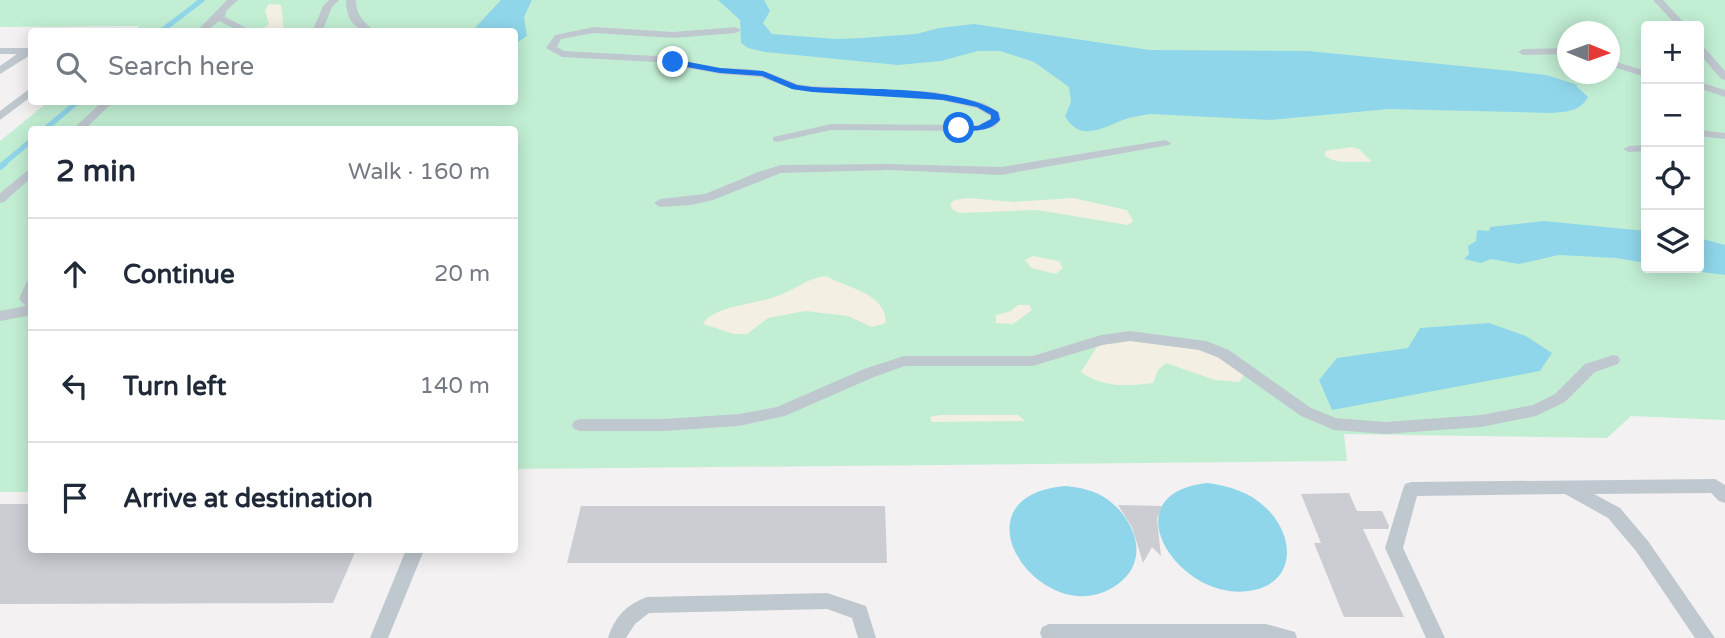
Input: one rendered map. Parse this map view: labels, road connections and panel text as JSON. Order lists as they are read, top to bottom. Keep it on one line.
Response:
{"north":"right","page":{"map_buttons":["+","−"],"search":"Search here","heading":["2 min","Walk · 160 m"],"list":[["Continue","20 m"],["Turn left","140 m"],"Arrive at destination"]}}
